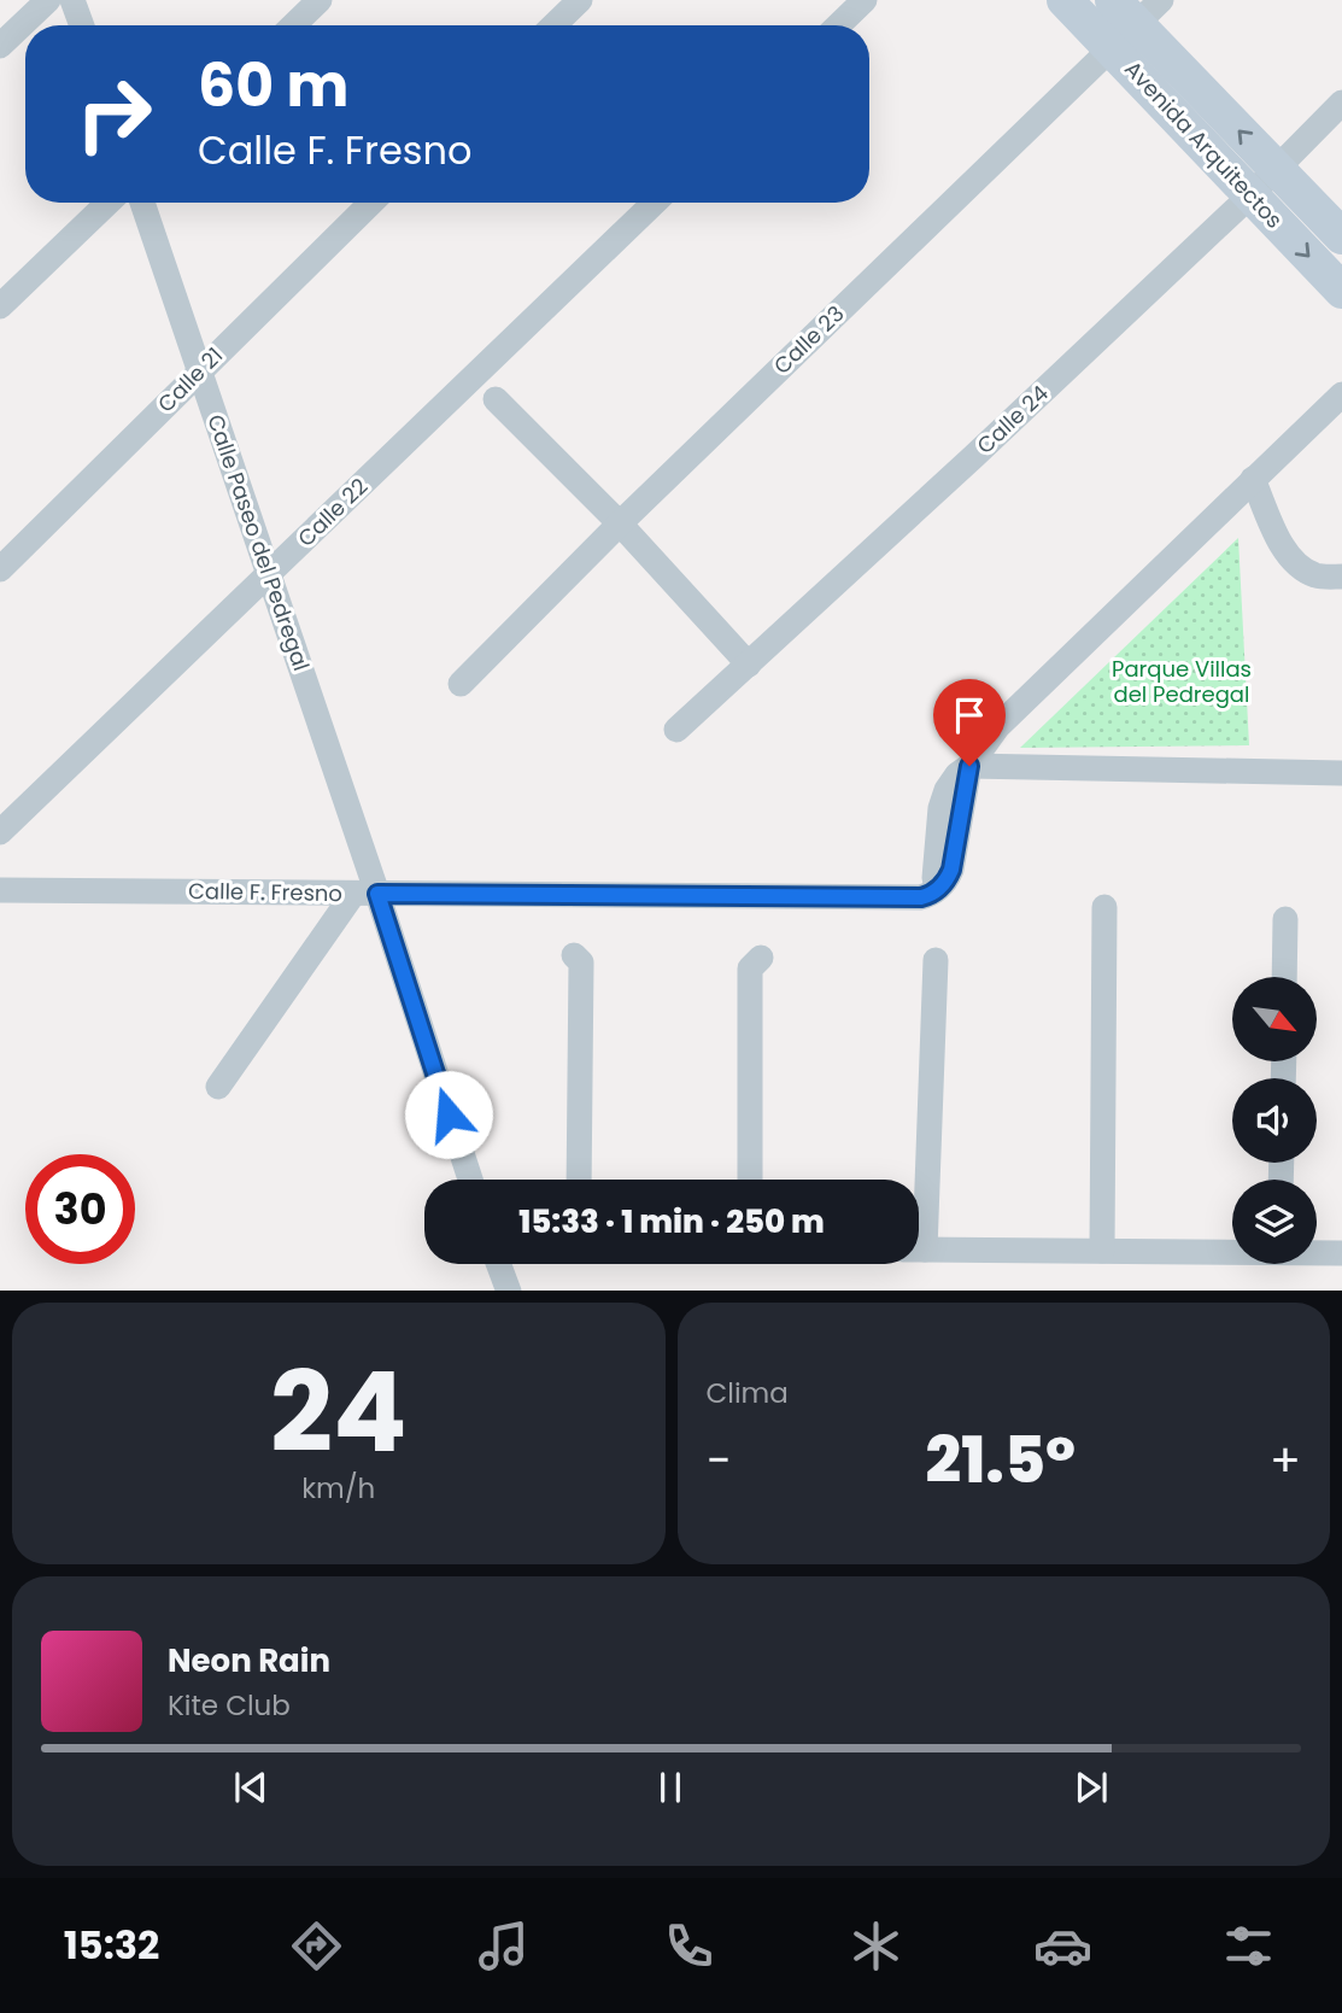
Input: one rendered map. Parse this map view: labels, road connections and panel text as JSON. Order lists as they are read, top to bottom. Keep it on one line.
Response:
{"streets":{"street":["Avenida Arquitectos","Calle 23","Calle 21","Calle 24","Calle 22","Calle Paseo del Pedregal","Calle F. Fresno"]},"crossings":[["Avenida Arquitectos","Calle 23"],["Avenida Arquitectos","Calle 24"],["Calle 21","Calle Paseo del Pedregal"],["Calle 22","Calle Paseo del Pedregal"],["Calle Paseo del Pedregal","Calle F. Fresno"]],"parks":["Parque Villas del Pedregal"],"north":"bottom right","page":{"turn":["60 m","Calle F. Fresno"],"limit":"30","trip":"15:33 · 1 min · 250 m","tile":[["24","km/h"],"Clima"],"heat":["−","21.5°","+"],"song":["Neon Rain","Kite Club"],"tabs":"15:32"}}
